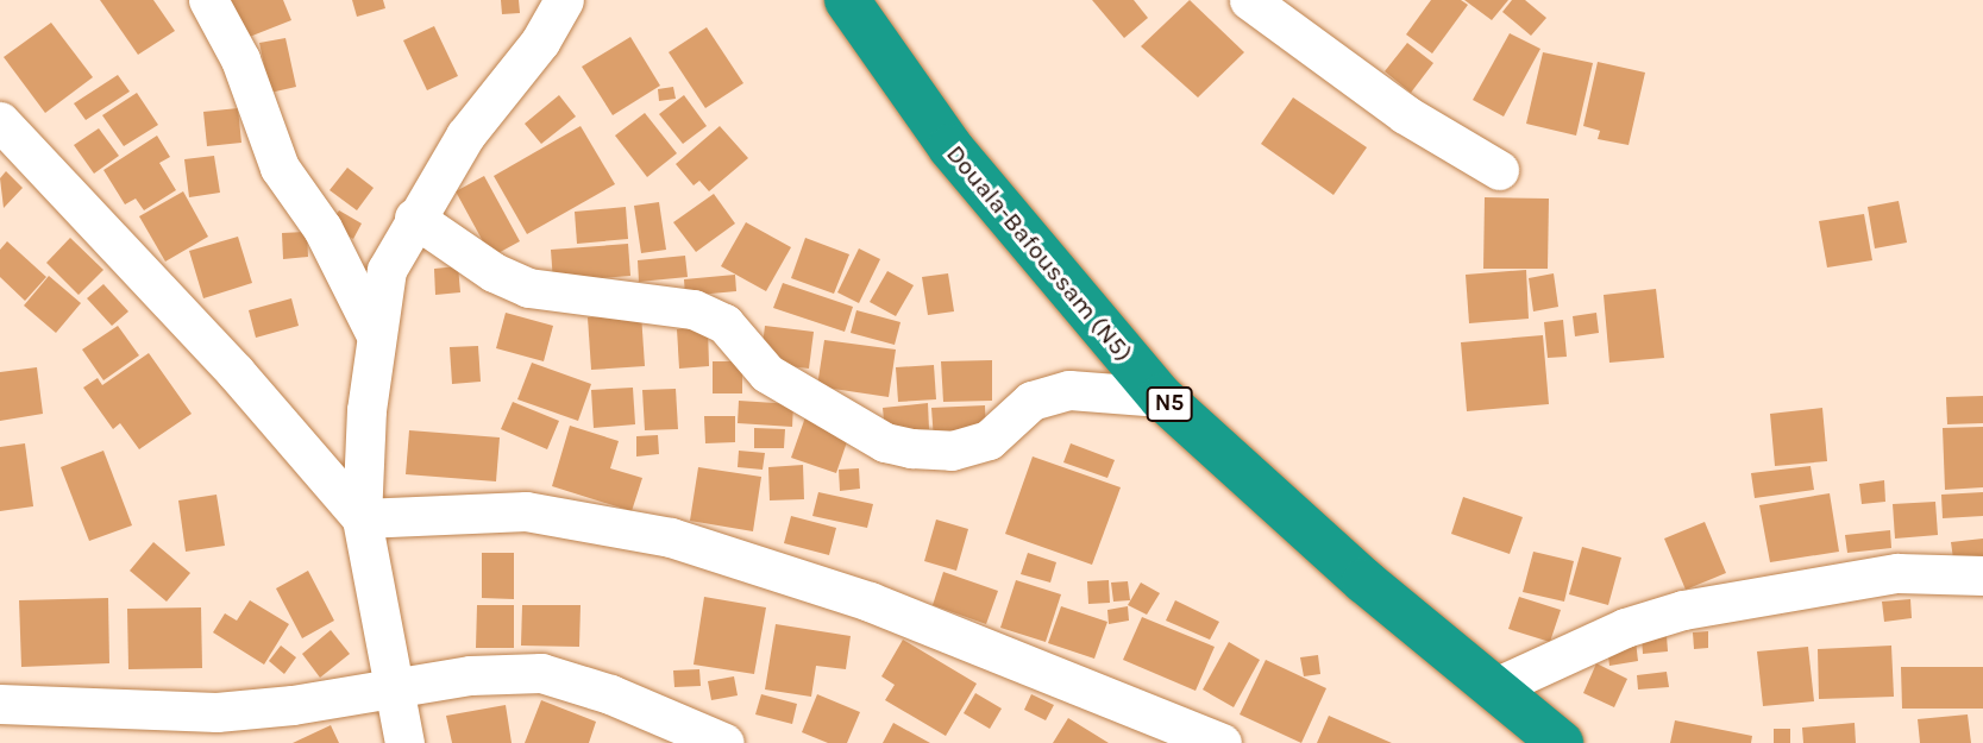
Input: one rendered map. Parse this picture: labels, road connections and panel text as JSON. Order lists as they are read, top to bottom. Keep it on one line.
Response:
{"streets":{"highway":["Douala-Bafoussam (N5)","N5"]}}
